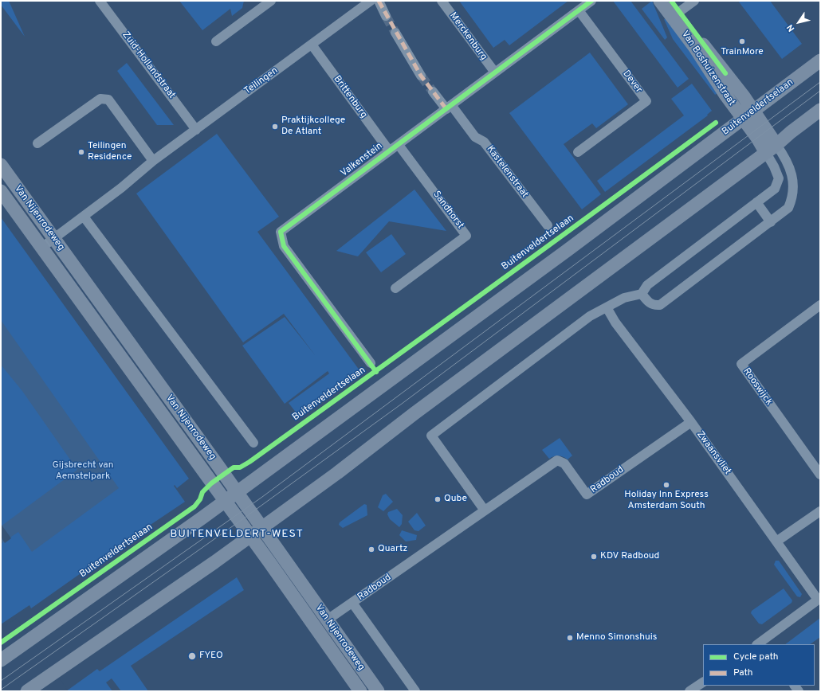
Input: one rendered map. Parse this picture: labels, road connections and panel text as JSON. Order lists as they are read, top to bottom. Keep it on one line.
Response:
{"streets":{"main road":["Van Boshuizenstraat","Buitenveldertselaan","Van Nijenrodeweg"],"street":["Merckenburg","Zuid-Hollandstraat","Teilingen","Dever","Brittenburg","Valkenstein","Kastelenstraat","Sandhorst","Rooswijck","Zwaansvliet","Radboud"]},"crossings":[["Merckenburg","Valkenstein"],["Zuid-Hollandstraat","Teilingen"],["Van Boshuizenstraat","Buitenveldertselaan"],["Teilingen","Brittenburg"],["Teilingen","Van Nijenrodeweg"],["Dever","Valkenstein"],["Brittenburg","Valkenstein"],["Buitenveldertselaan","Van Nijenrodeweg"],["Valkenstein","Kastelenstraat"],["Valkenstein","Sandhorst"],["Van Nijenrodeweg","Radboud"],["Zwaansvliet","Radboud"]],"districts":["BUITENVELDERT-WEST"],"parks":["Gijsbrecht van Aemstelpark"],"places":["TrainMore","Praktijkcollege De Atlant","Teilingen Residence","Holiday Inn Express Amsterdam South","Qube","Quartz","KDV Radboud","Menno Simonshuis","FYEO"],"legend":["Cycle path","Path"],"north":"bottom left"}
